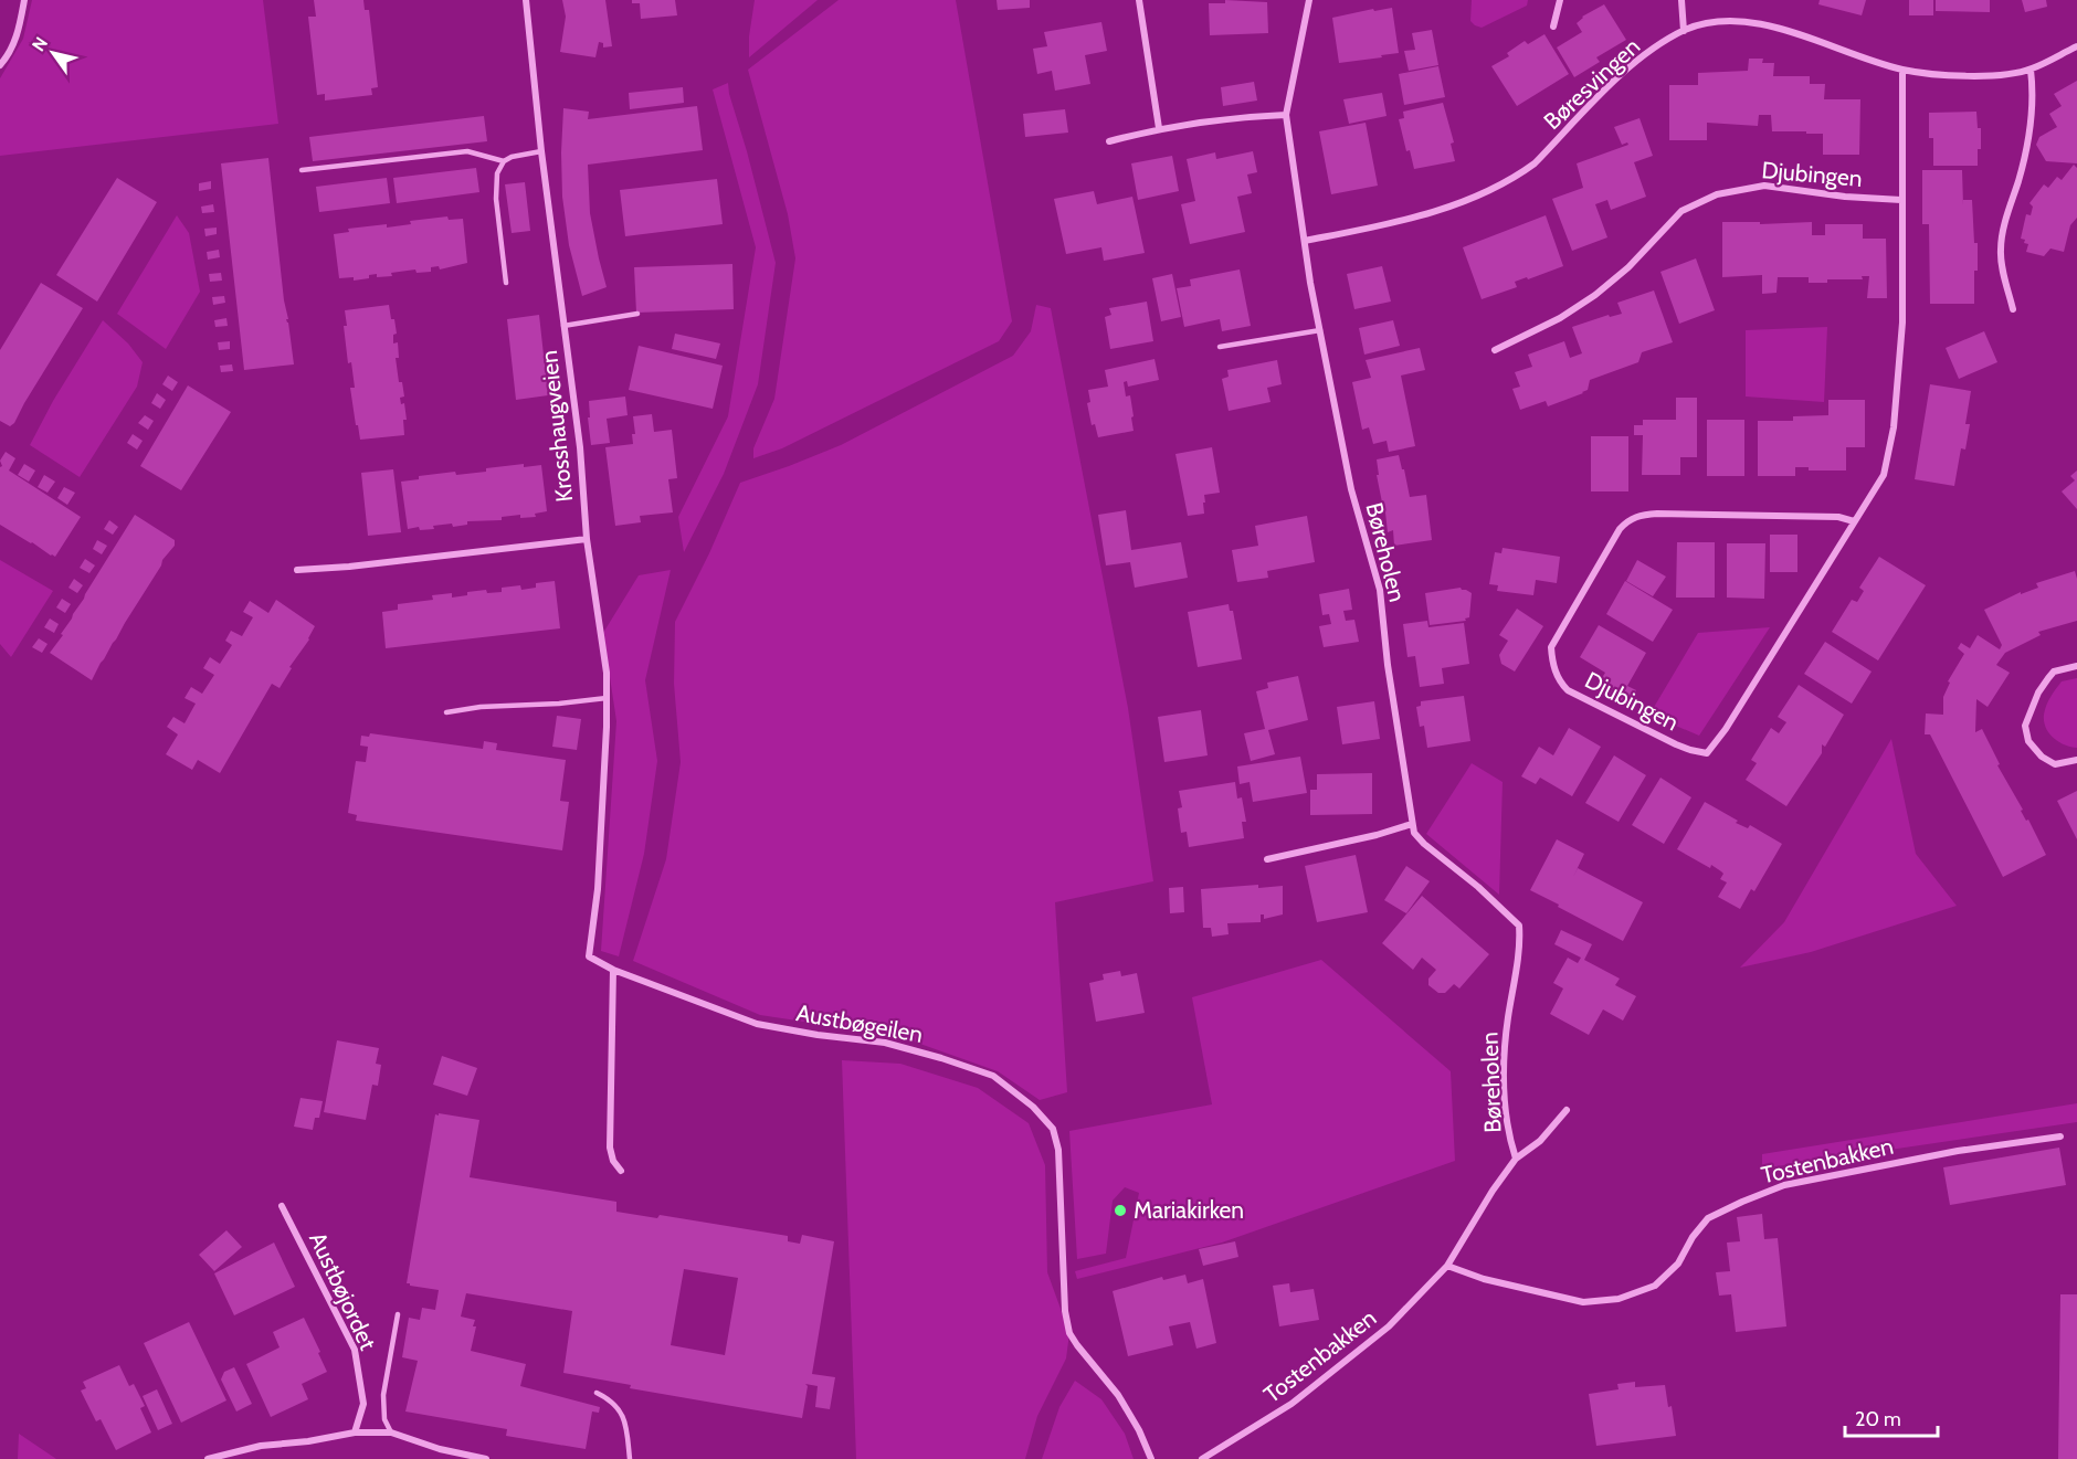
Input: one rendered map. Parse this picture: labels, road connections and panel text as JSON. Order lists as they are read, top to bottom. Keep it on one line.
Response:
{"streets":{"street":["Børesvingen","Djubingen","Krosshaugveien","Børeholen","Austbøgeilen","Tostenbakken","Austbøjordet"]},"crossings":[["Børesvingen","Djubingen"],["Børesvingen","Børeholen"],["Krosshaugveien","Austbøgeilen"],["Børeholen","Tostenbakken"]],"places":["Mariakirken"],"scale_bar":"20 m","north":"top left"}
